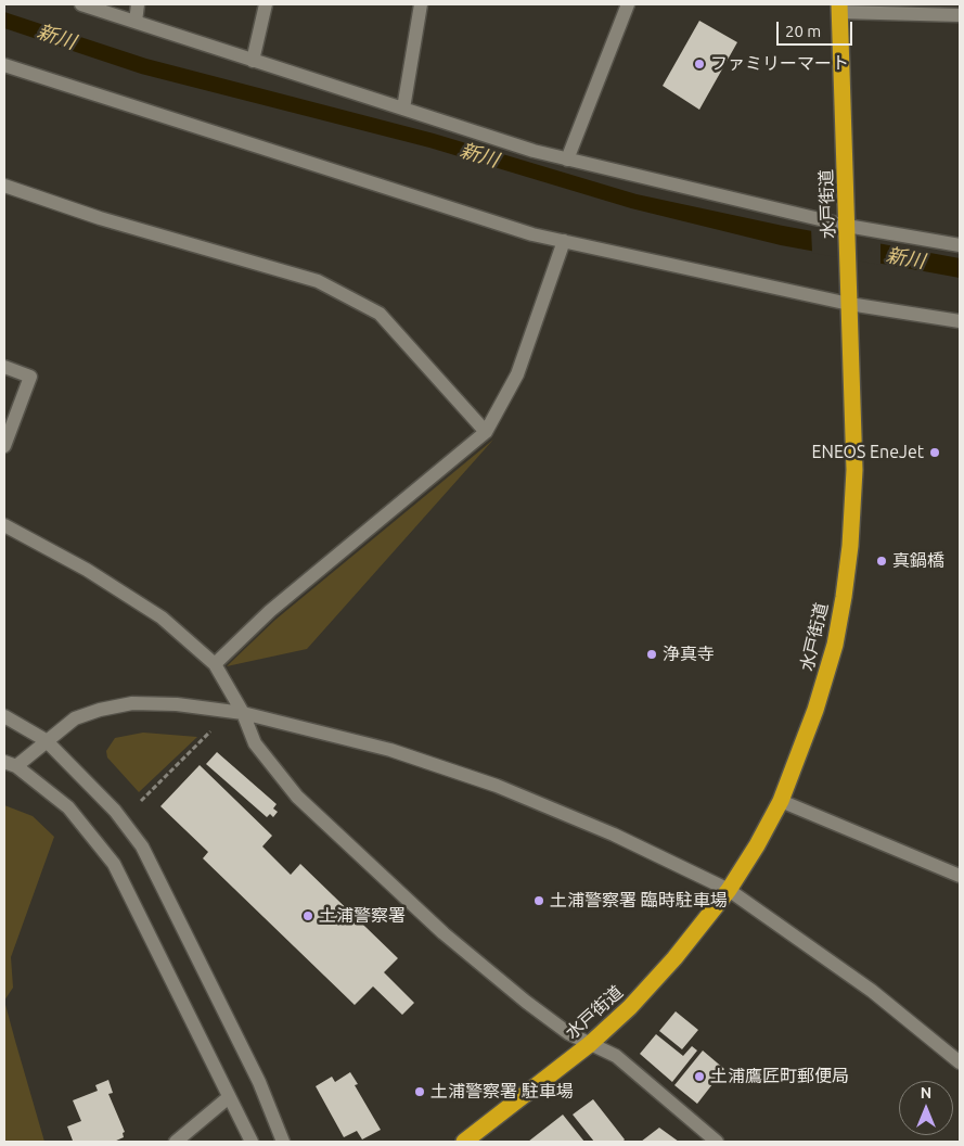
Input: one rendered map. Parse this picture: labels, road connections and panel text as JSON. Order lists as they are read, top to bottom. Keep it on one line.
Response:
{"streets":{"highway":["水戸街道"]},"water":["新川"],"places":["ファミリーマート","ENEOS EneJet","真鍋橋","浄真寺","土浦警察署 臨時駐車場","土浦警察署","土浦鷹匠町郵便局","土浦警察署 駐車場"],"scale_bar":"20 m","north":"top"}
